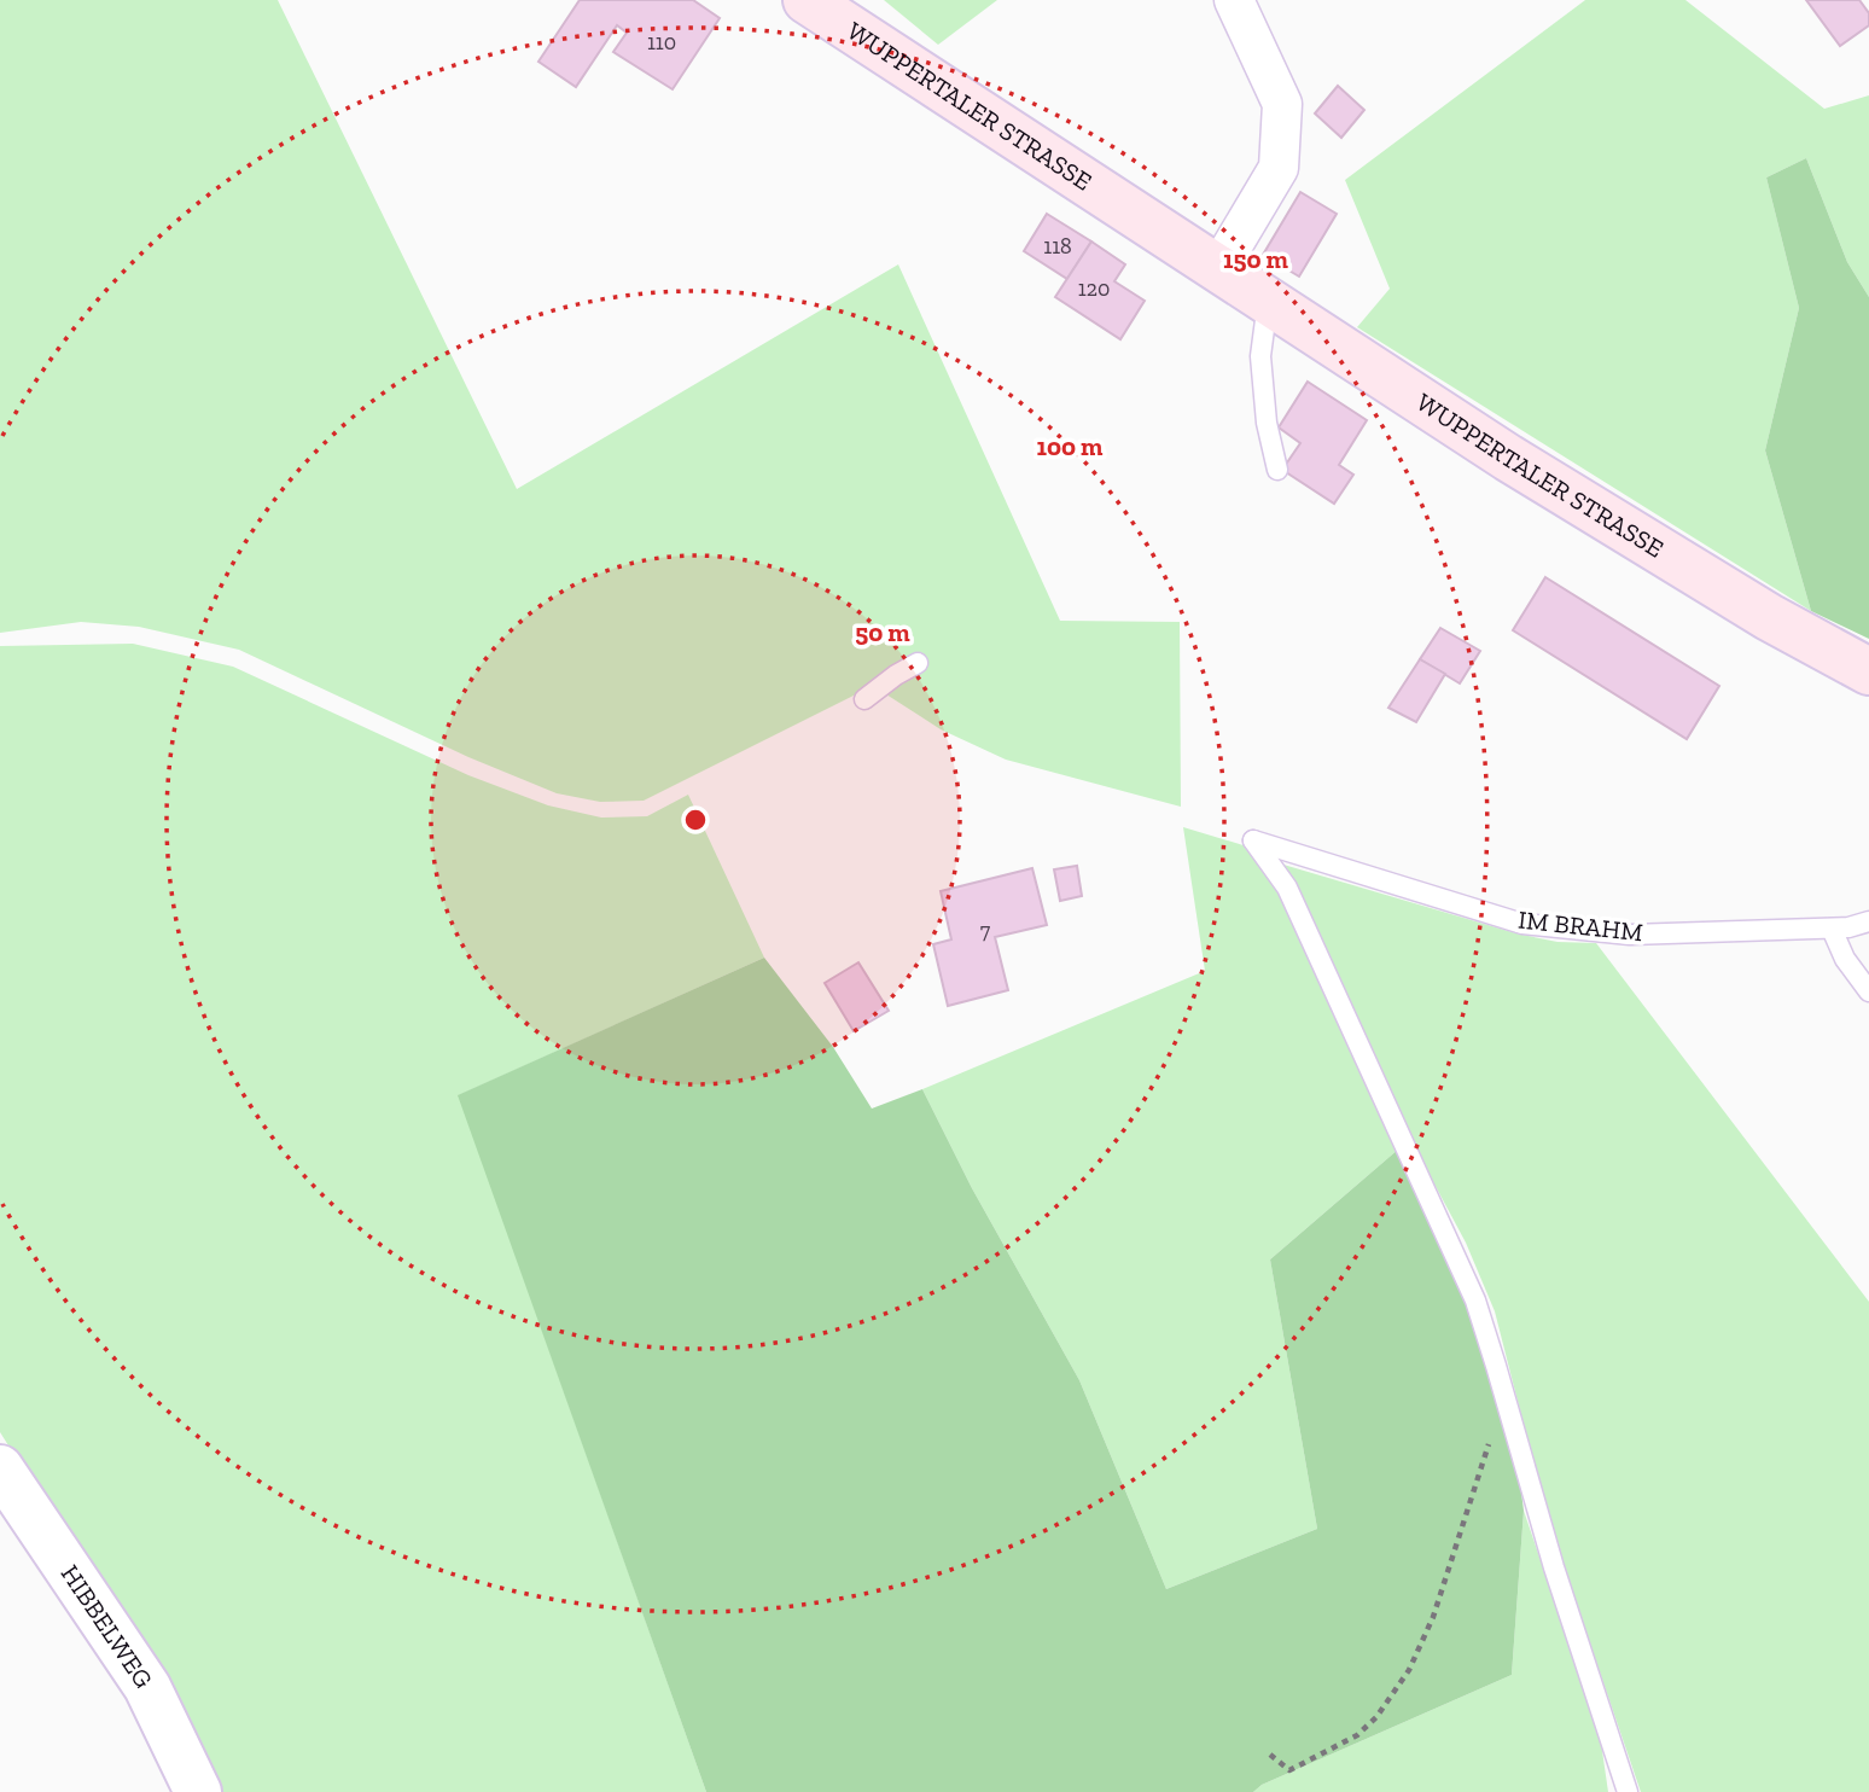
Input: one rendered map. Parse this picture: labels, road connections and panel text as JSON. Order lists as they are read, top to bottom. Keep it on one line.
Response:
{"streets":{"main road":["WUPPERTALER STRASSE"],"street":["HIBBELWEG"],"lane":["IM BRAHM"]},"house_numbers":["110","118","120","7"],"rings":["150 m","100 m","50 m"]}
